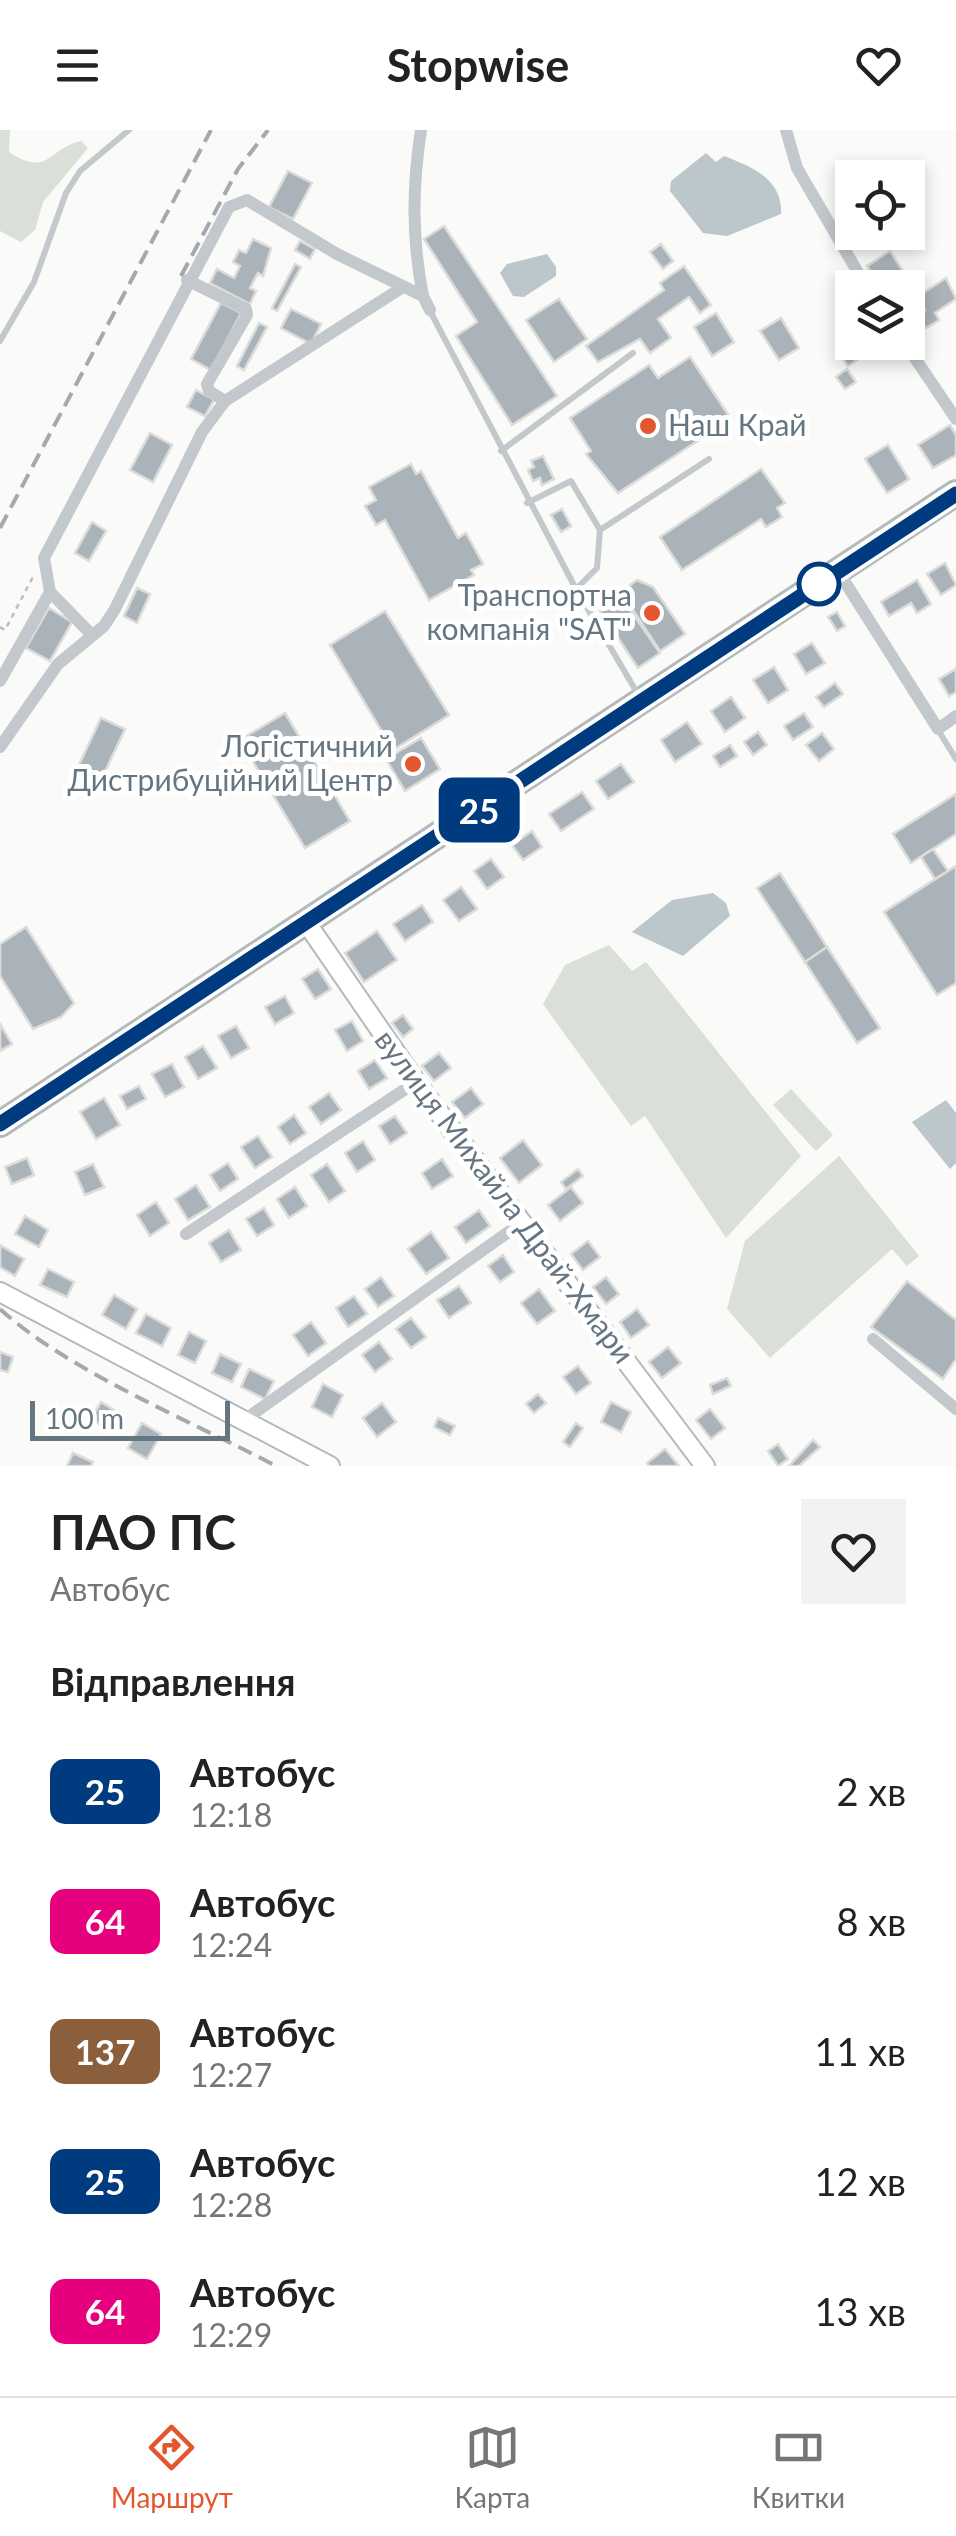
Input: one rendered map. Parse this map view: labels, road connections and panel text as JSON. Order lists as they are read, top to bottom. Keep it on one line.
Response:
{"streets":{"main road":["вулиця Михайла Драй-Хмари"]},"places":["Наш Край","Транспортна компанія \"SAT\"","Логістичний Дистрибуційний Центр"],"lines":["bus line 25"],"scale_bar":"100 m","page":{"header":"Stopwise","on_map":"25","scale":"100 m","heading":[["ПАО ПС","Автобус"],"Відправлення"],"list":[{"mark":"25","name":"Автобус","note":"12:18","value":"2 хв"},{"mark":"64","name":"Автобус","note":"12:24","value":"8 хв"},{"mark":"137","name":"Автобус","note":"12:27","value":"11 хв"},{"mark":"25","name":"Автобус","note":"12:28","value":"12 хв"},{"mark":"64","name":"Автобус","note":"12:29","value":"13 хв"}],"tabs":["Маршрут","Карта","Квитки"]}}
